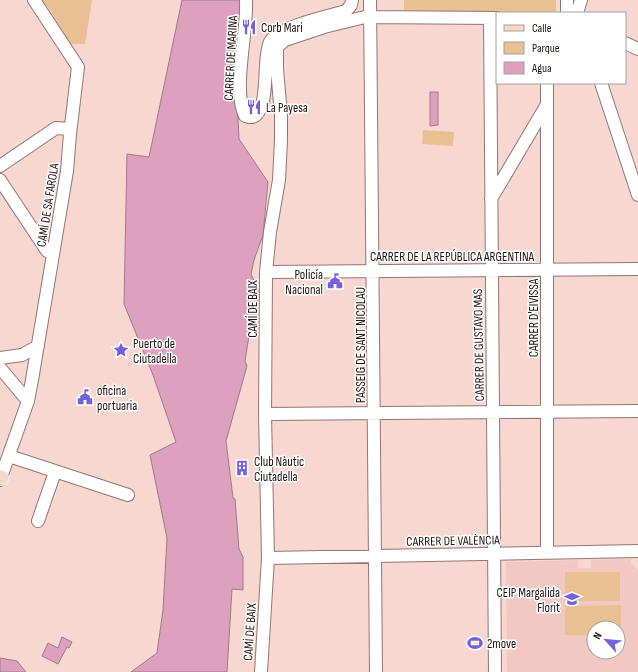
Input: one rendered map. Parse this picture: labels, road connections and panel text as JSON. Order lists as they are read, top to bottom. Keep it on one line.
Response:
{"streets":{"street":["CARRER DE MARINA","CAMÍ DE SA FAROLA","CARRER DE LA REPÚBLICA ARGENTINA","CAMÍ DE BAIX","CARRER D'EIVISSA","PASSEIG DE SANT NICOLAU","CARRER DE GUSTAVO MAS","CARRER DE VALÈNCIA"]},"crossings":[["CARRER DE LA REPÚBLICA ARGENTINA","CAMÍ DE BAIX"],["CARRER DE LA REPÚBLICA ARGENTINA","CARRER D'EIVISSA"],["CARRER DE LA REPÚBLICA ARGENTINA","PASSEIG DE SANT NICOLAU"],["CARRER DE LA REPÚBLICA ARGENTINA","CARRER DE GUSTAVO MAS"],["CAMÍ DE BAIX","PASSEIG DE SANT NICOLAU"],["CAMÍ DE BAIX","CARRER DE VALÈNCIA"],["CARRER D'EIVISSA","CARRER DE VALÈNCIA"],["PASSEIG DE SANT NICOLAU","CARRER DE VALÈNCIA"],["CARRER DE GUSTAVO MAS","CARRER DE VALÈNCIA"]],"places":{"restaurant":["Corb Mari","La Payesa"],"public building":["Policía Nacional","oficina portuaria"],"place":["Puerto de Ciutadella"],"building":["Club Nàutic Ciutadella"],"school or university":["CEIP Margalida Florit"],"sports":["2move"]},"legend":["Calle","Parque","Agua"],"north":"top left"}
